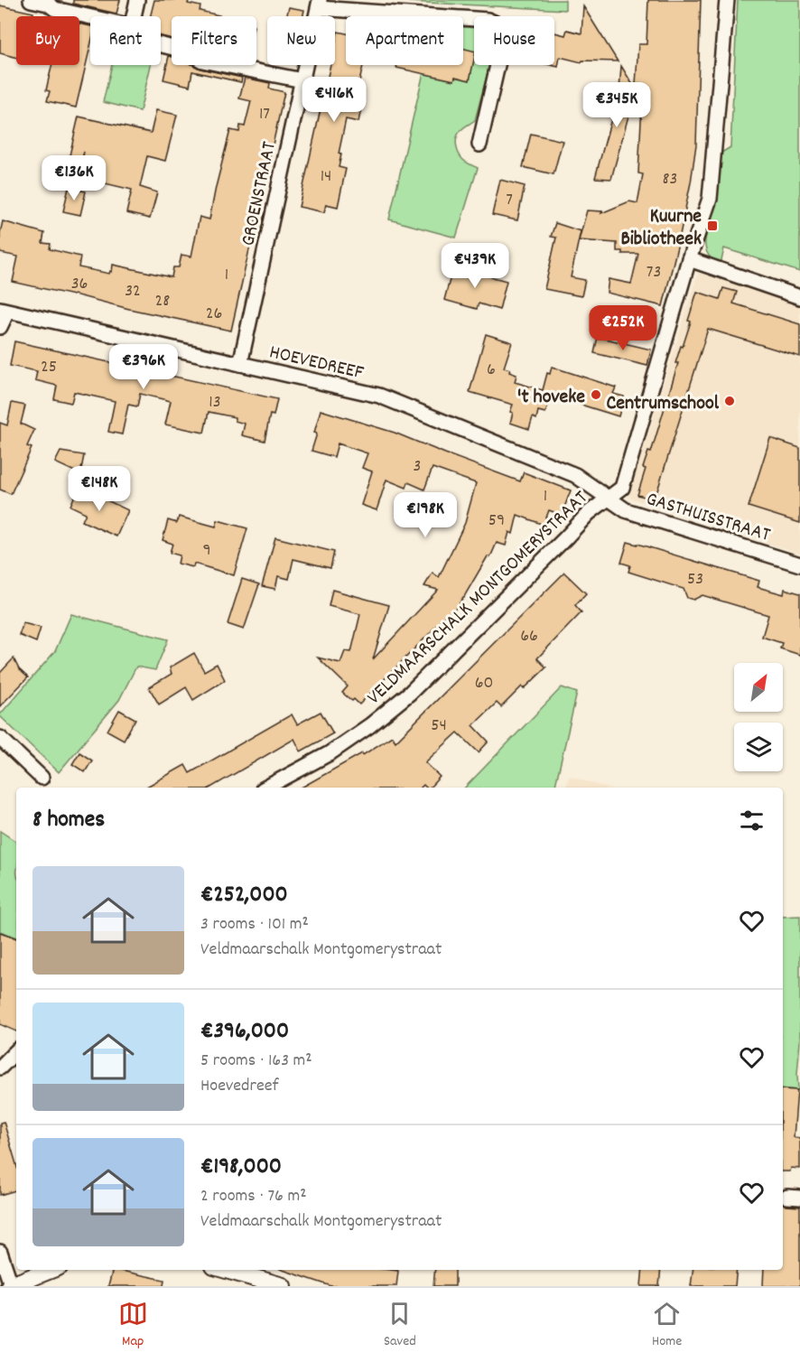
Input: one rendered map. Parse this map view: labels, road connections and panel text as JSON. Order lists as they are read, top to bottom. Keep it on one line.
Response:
{"streets":{"street":["GROENSTRAAT","HOEVEDREEF","GASTHUISSTRAAT","VELDMAARSCHALK MONTGOMERYSTRAAT"]},"crossings":[["GROENSTRAAT","HOEVEDREEF"],["HOEVEDREEF","GASTHUISSTRAAT"],["HOEVEDREEF","VELDMAARSCHALK MONTGOMERYSTRAAT"],["GASTHUISSTRAAT","VELDMAARSCHALK MONTGOMERYSTRAAT"]],"places":{"transit":["Kuurne Bibliotheek"],"other":["'t hoveke","Centrumschool"]},"house_numbers":["17","14","83","7","73","1","36","32","28","26","25","6","13","3","1","59","9","53","66","60","54"],"north":"top right","page":{"chip":["Buy","Rent","Filters","New","Apartment","House"],"price":["€416K","€345K","€136K","€439K","€252K","€396K","€148K","€198K"],"heading":"8 homes","list":[{"name":"€252,000","note":"3 rooms · 101 m² · Veldmaarschalk Montgomerystraat"},{"name":"€396,000","note":"5 rooms · 163 m² · Hoevedreef"},{"name":"€198,000","note":"2 rooms · 76 m² · Veldmaarschalk Montgomerystraat"}],"tabs":["Map","Saved","Home"]}}
